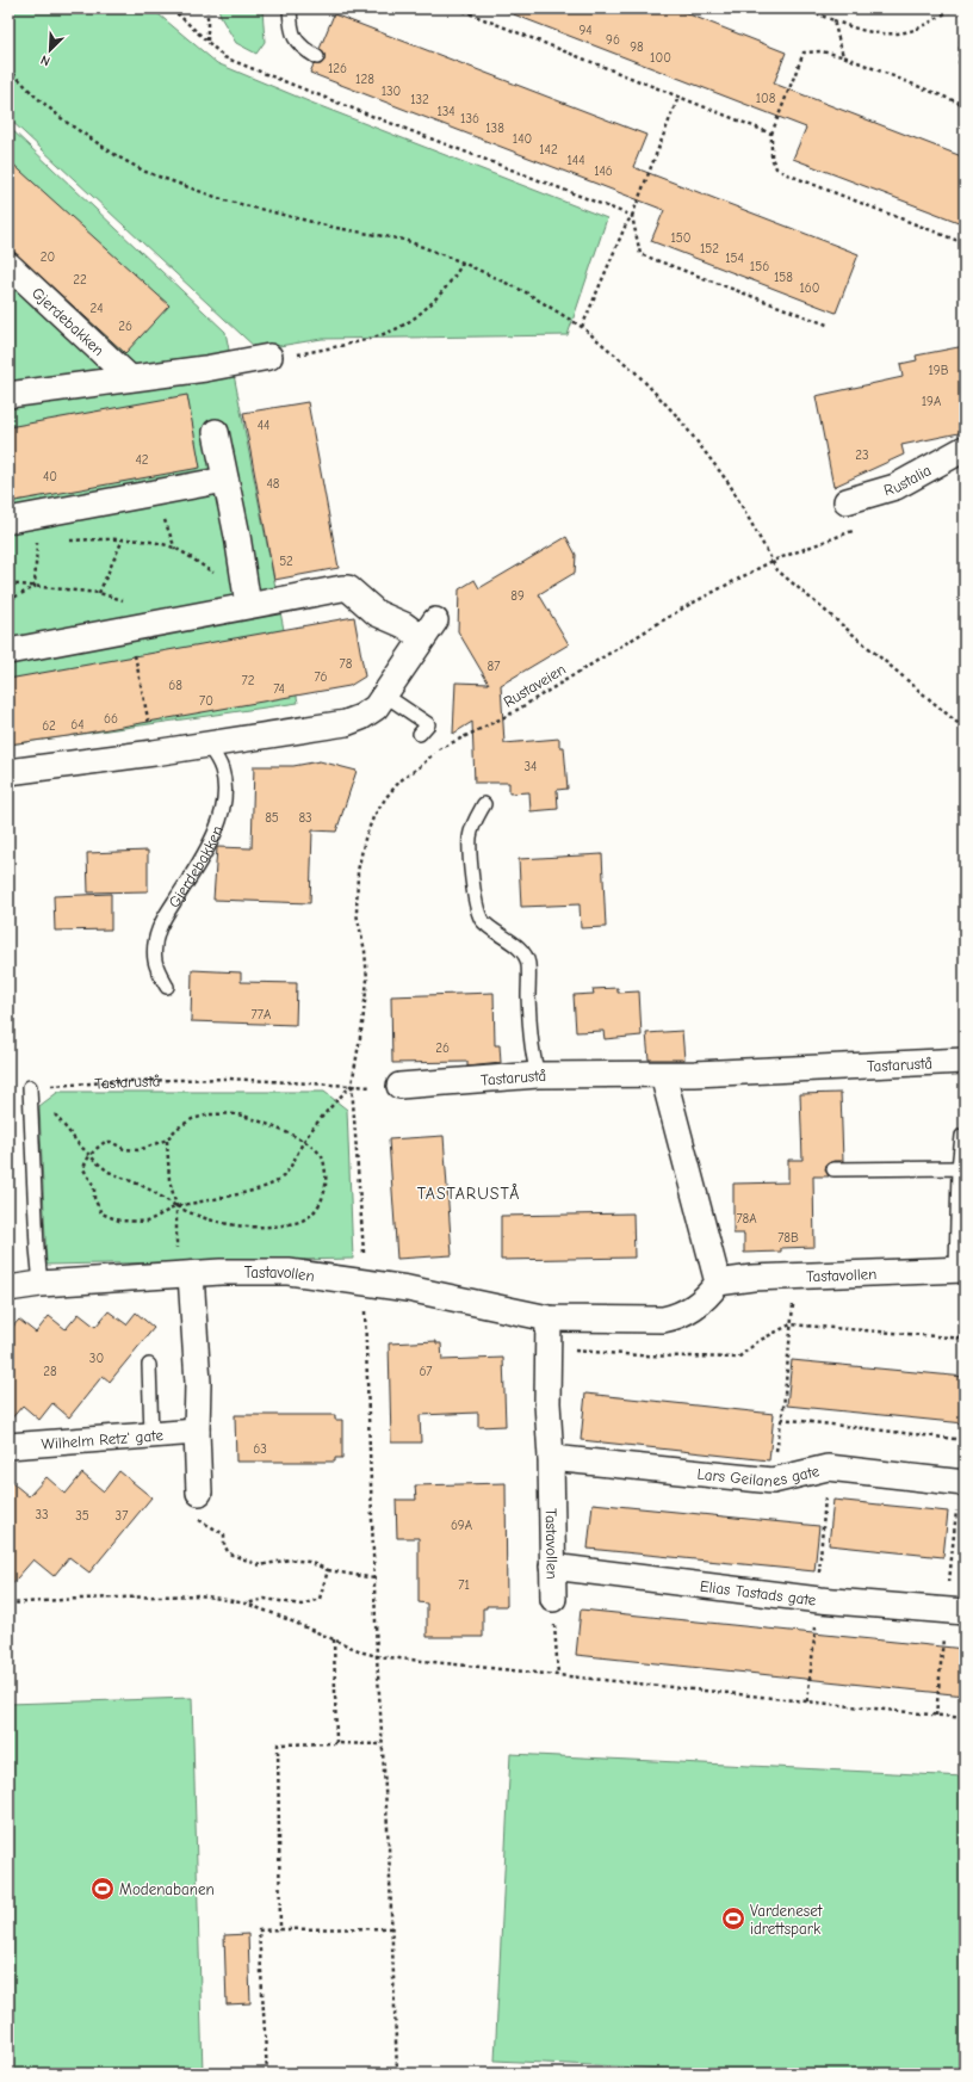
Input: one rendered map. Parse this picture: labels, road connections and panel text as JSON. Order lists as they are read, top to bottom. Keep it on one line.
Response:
{"streets":{"street":["Gjerdebakken","Rustalia","Tastarustå","Tastavollen","Wilhelm Retz' gate","Lars Geilanes gate","Elias Tastads gate"],"path":["Rustaveien"]},"crossings":[["Rustaveien","Tastarustå"],["Rustaveien","Tastavollen"],["Tastavollen","Lars Geilanes gate"],["Tastavollen","Elias Tastads gate"]],"districts":["TASTARUSTÅ"],"places":{"sports":["Modenabanen","Vardeneset idrettspark"]},"house_numbers":["94","96","98","100","126","128","130","108","132","134","136","138","140","142","144","146","150","152","20","154","156","158","22","160","24","26","19B","19A","44","23","42","40","48","52","89","78","87","76","72","68","74","70","66","64","62","34","85","83","77A","26","78A","78B","30","28","67","63","33","35","37","69A","71"],"north":"bottom left"}
